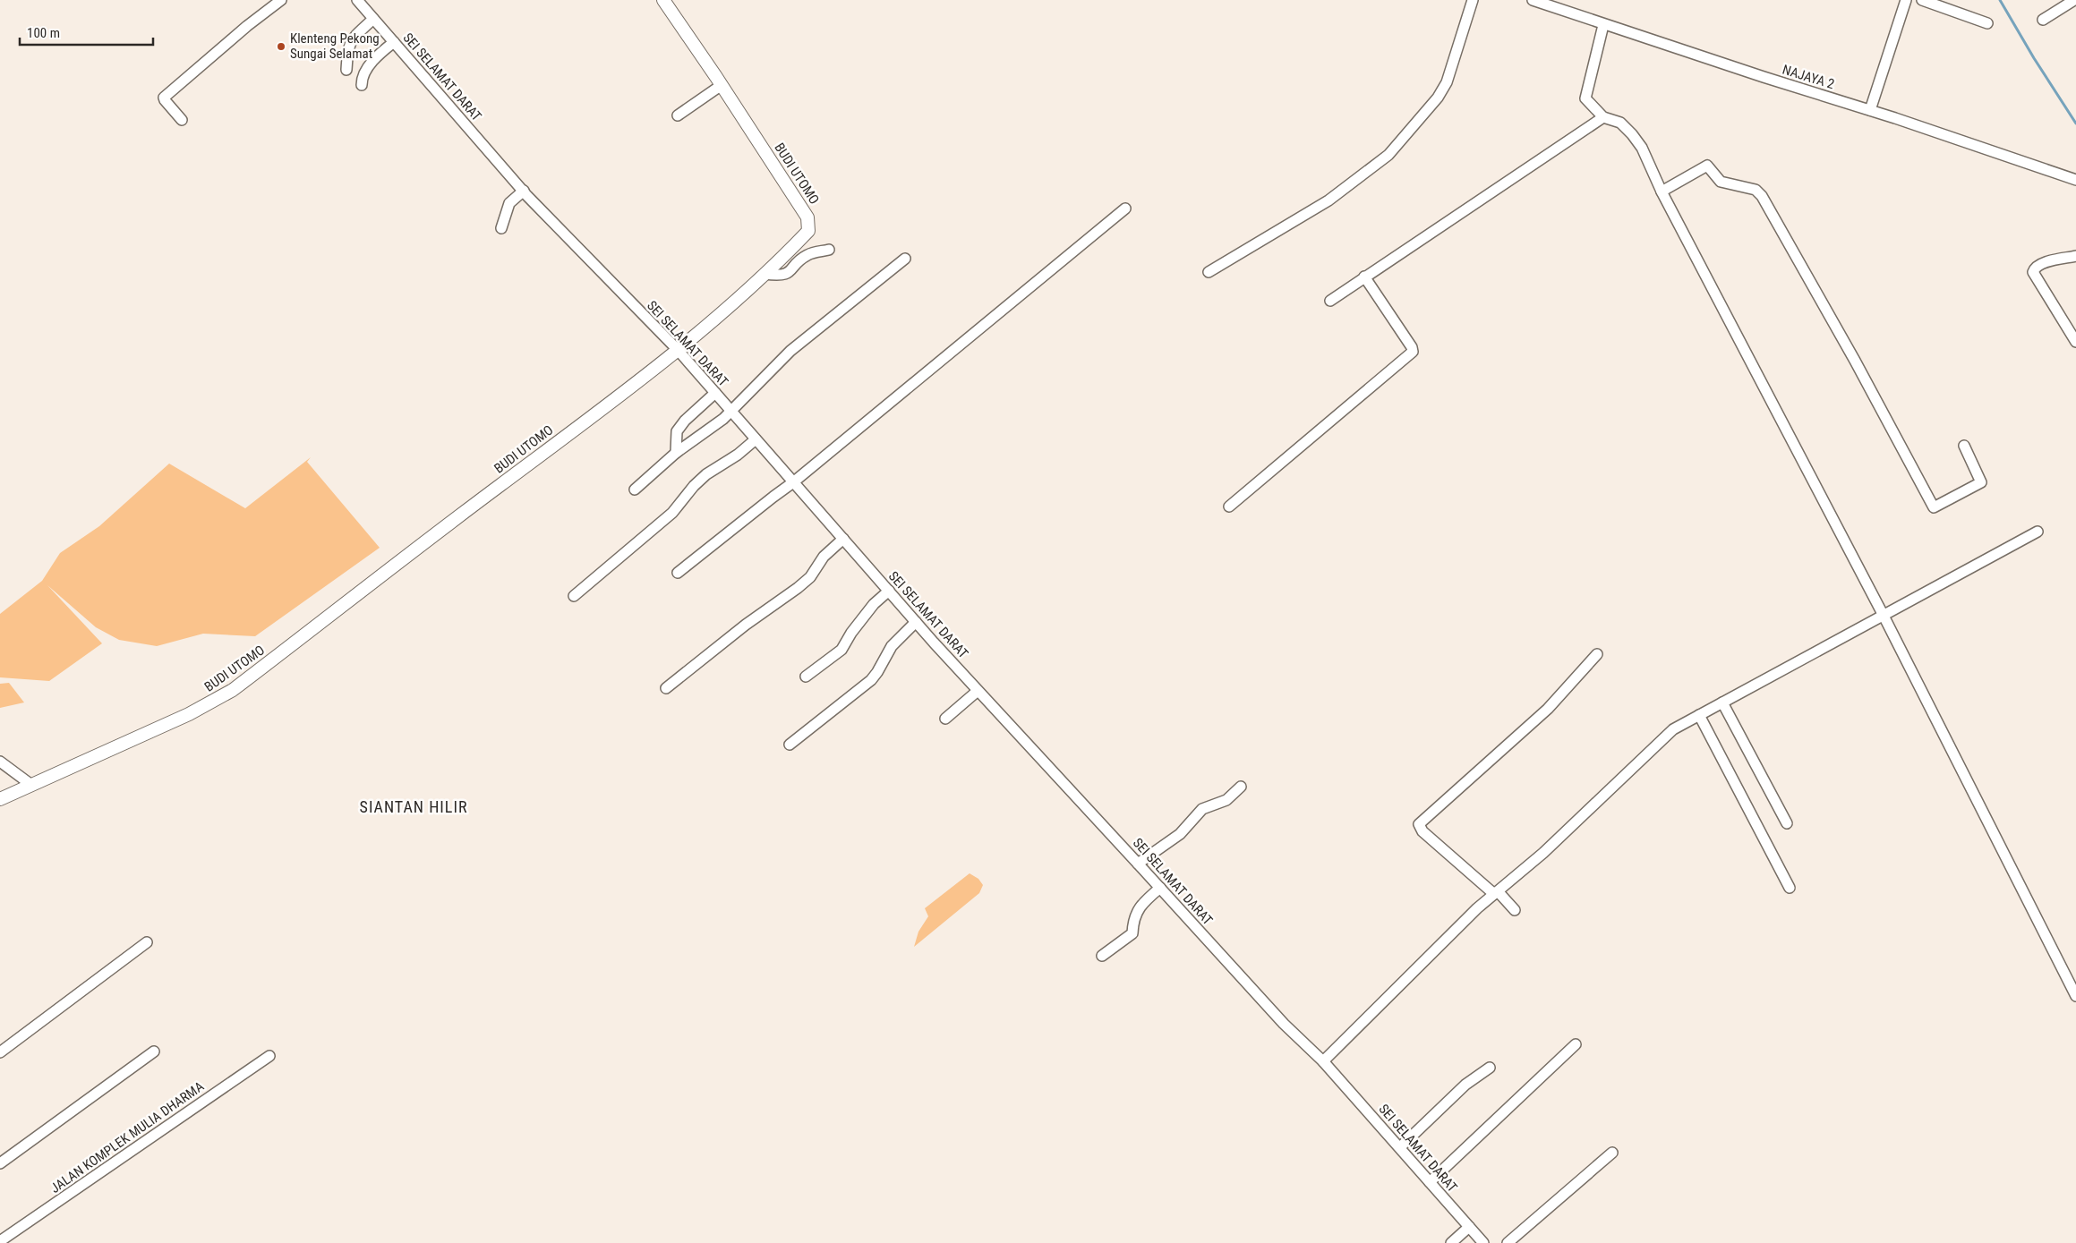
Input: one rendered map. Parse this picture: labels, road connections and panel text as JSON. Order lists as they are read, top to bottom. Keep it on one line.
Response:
{"streets":{"street":["SEI SELAMAT DARAT","NAJAYA 2","BUDI UTOMO","JALAN KOMPLEK MULIA DHARMA"]},"crossings":[["SEI SELAMAT DARAT","BUDI UTOMO"]],"districts":["SIANTAN HILIR"],"places":["Klenteng Pekong Sungai Selamat"],"scale_bar":"100 m"}
